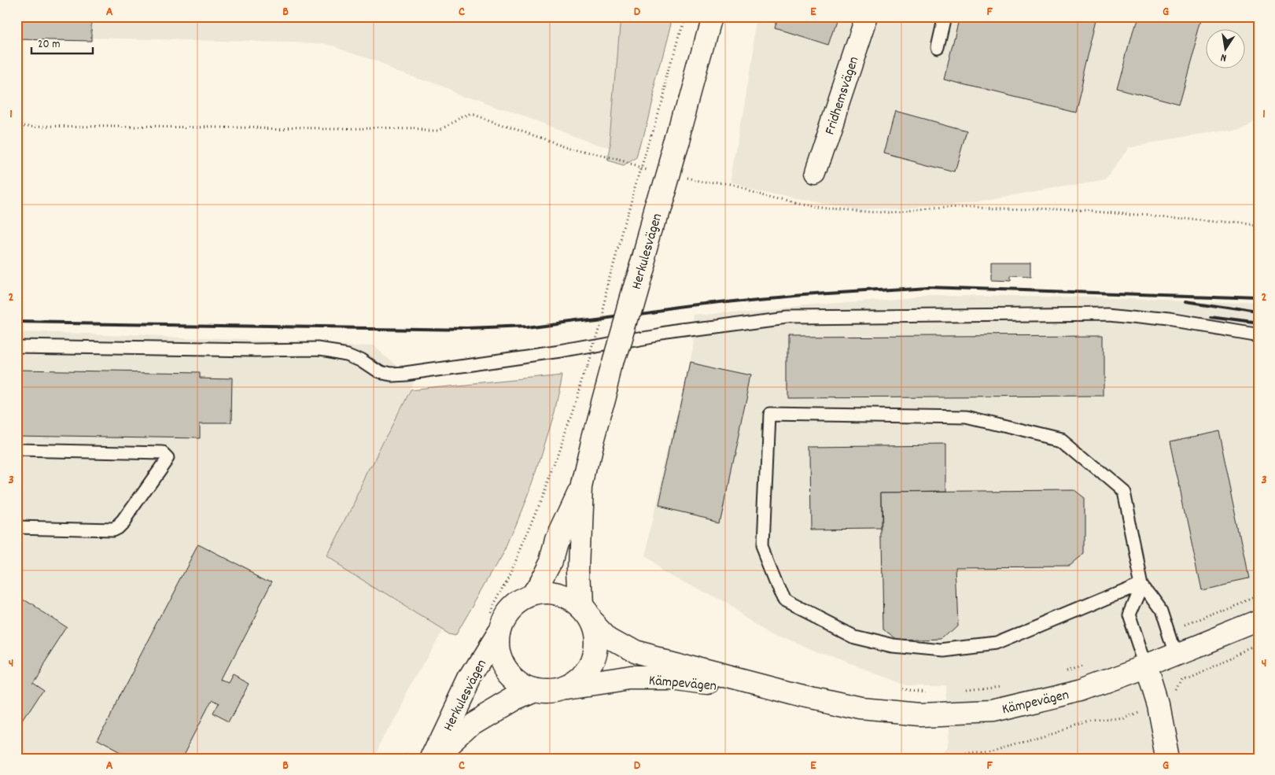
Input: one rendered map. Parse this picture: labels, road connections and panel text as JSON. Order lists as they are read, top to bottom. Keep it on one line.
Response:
{"streets":{"main road":["Fridhemsvägen","Herkulesvägen","Kämpevägen"]},"crossings":[["Herkulesvägen","Kämpevägen"]],"scale_bar":"20 m","north":"bottom","grid":{"columns":["A","B","C","D","E","F","G"],"rows":["1","2","3","4"]}}
